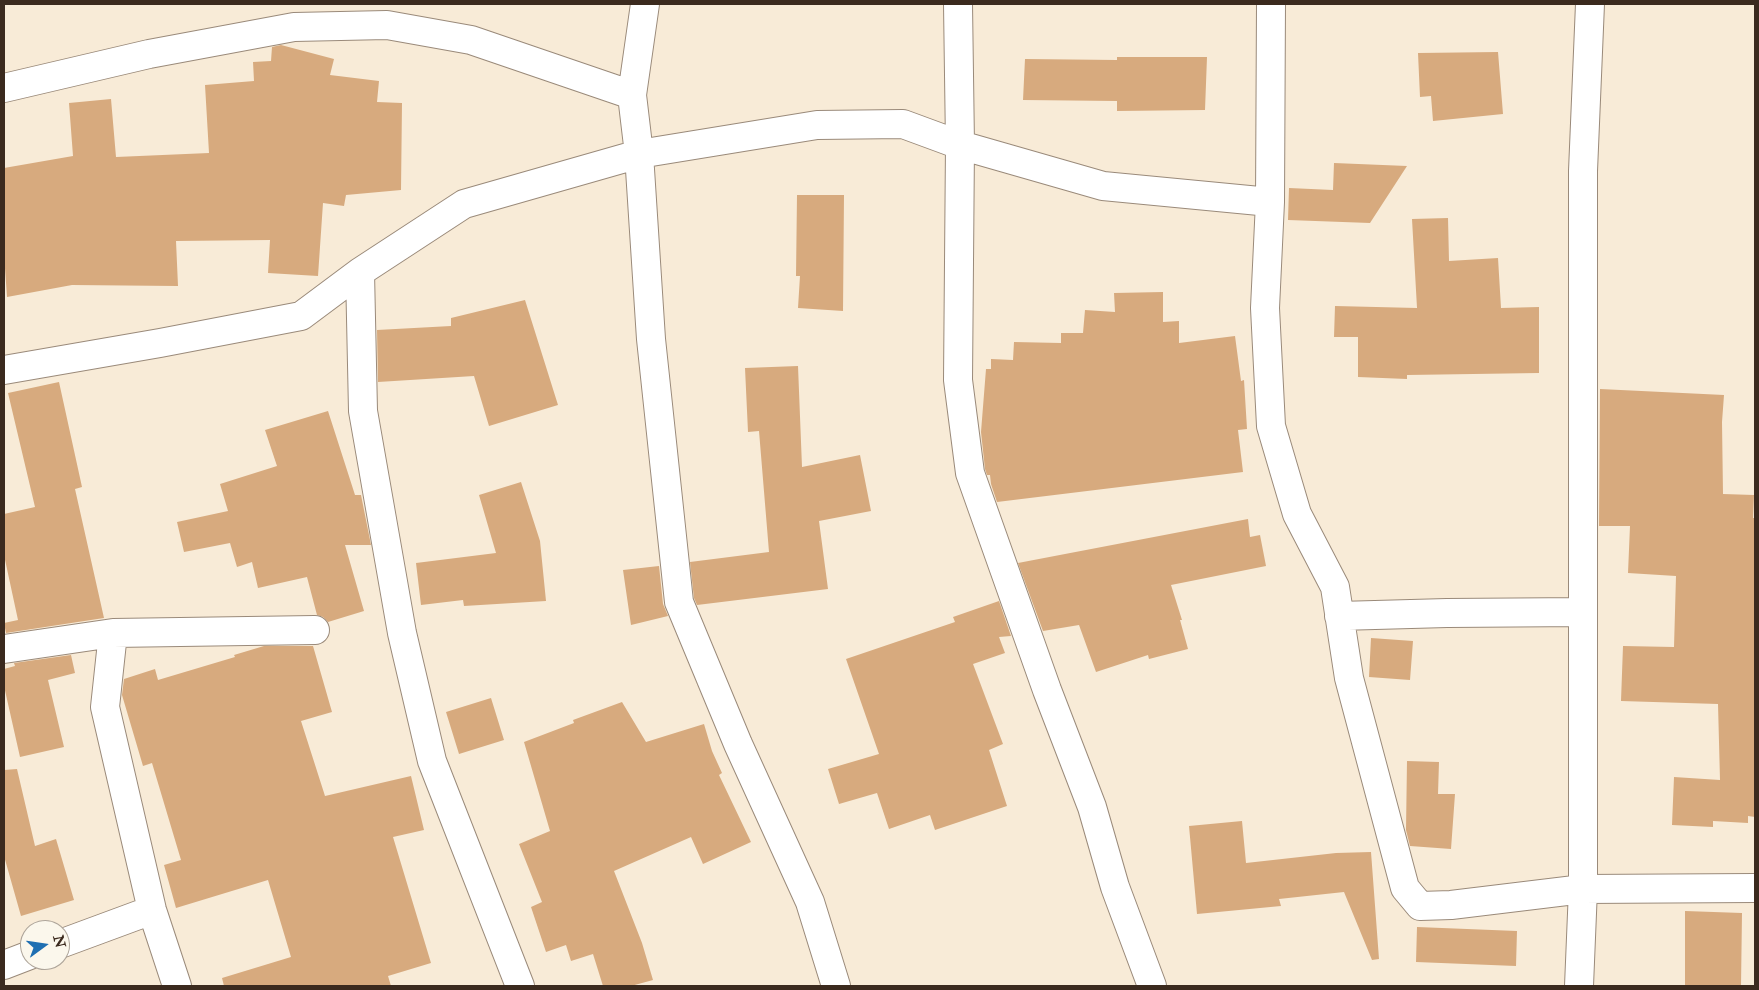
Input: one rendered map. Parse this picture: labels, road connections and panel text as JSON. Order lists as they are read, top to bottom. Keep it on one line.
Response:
{"north":"right"}
